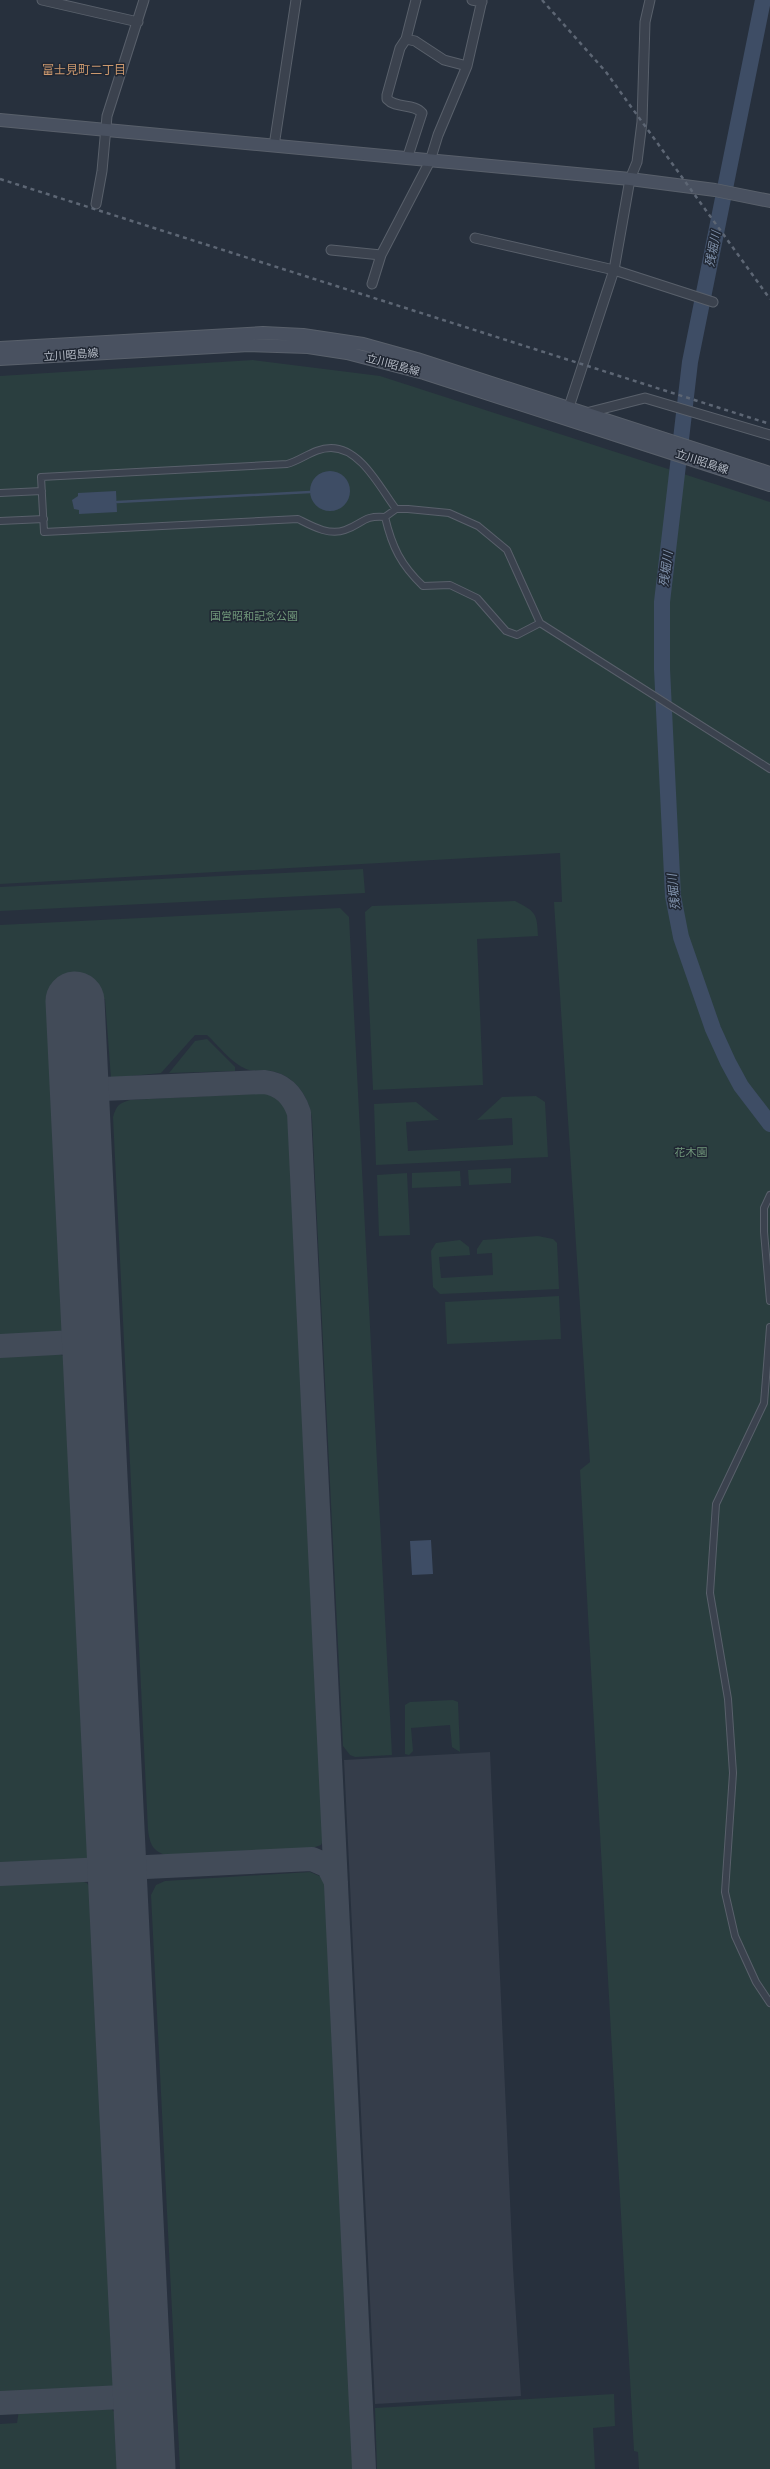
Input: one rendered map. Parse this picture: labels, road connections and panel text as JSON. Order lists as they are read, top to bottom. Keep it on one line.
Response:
{"streets":{"main road":["立川昭島線"]},"districts":["富士見町二丁目"],"water":["残堀川"],"parks":["国営昭和記念公園","花木園"]}
